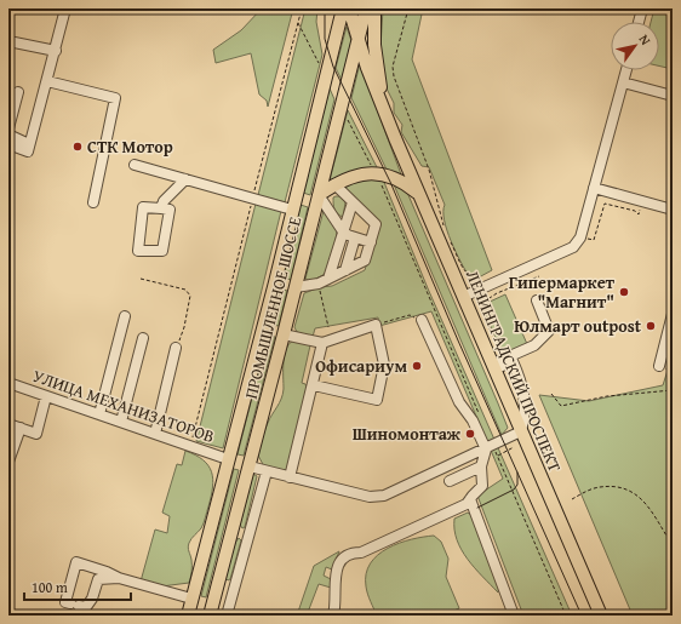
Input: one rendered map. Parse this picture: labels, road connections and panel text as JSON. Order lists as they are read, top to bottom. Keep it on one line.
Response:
{"streets":{"main road":["ПРОМЫШЛЕННОЕ ШОССЕ","ЛЕНИНГРАДСКИЙ ПРОСПЕКТ"],"street":["УЛИЦА МЕХАНИЗАТОРОВ"]},"crossings":[["ПРОМЫШЛЕННОЕ ШОССЕ","ЛЕНИНГРАДСКИЙ ПРОСПЕКТ"],["ПРОМЫШЛЕННОЕ ШОССЕ","УЛИЦА МЕХАНИЗАТОРОВ"]],"places":["СТК Мотор","Гипермаркет \"Магнит\"","Юлмарт outpost","Офисариум","Шиномонтаж"],"scale_bar":"100 m","north":"top right"}
